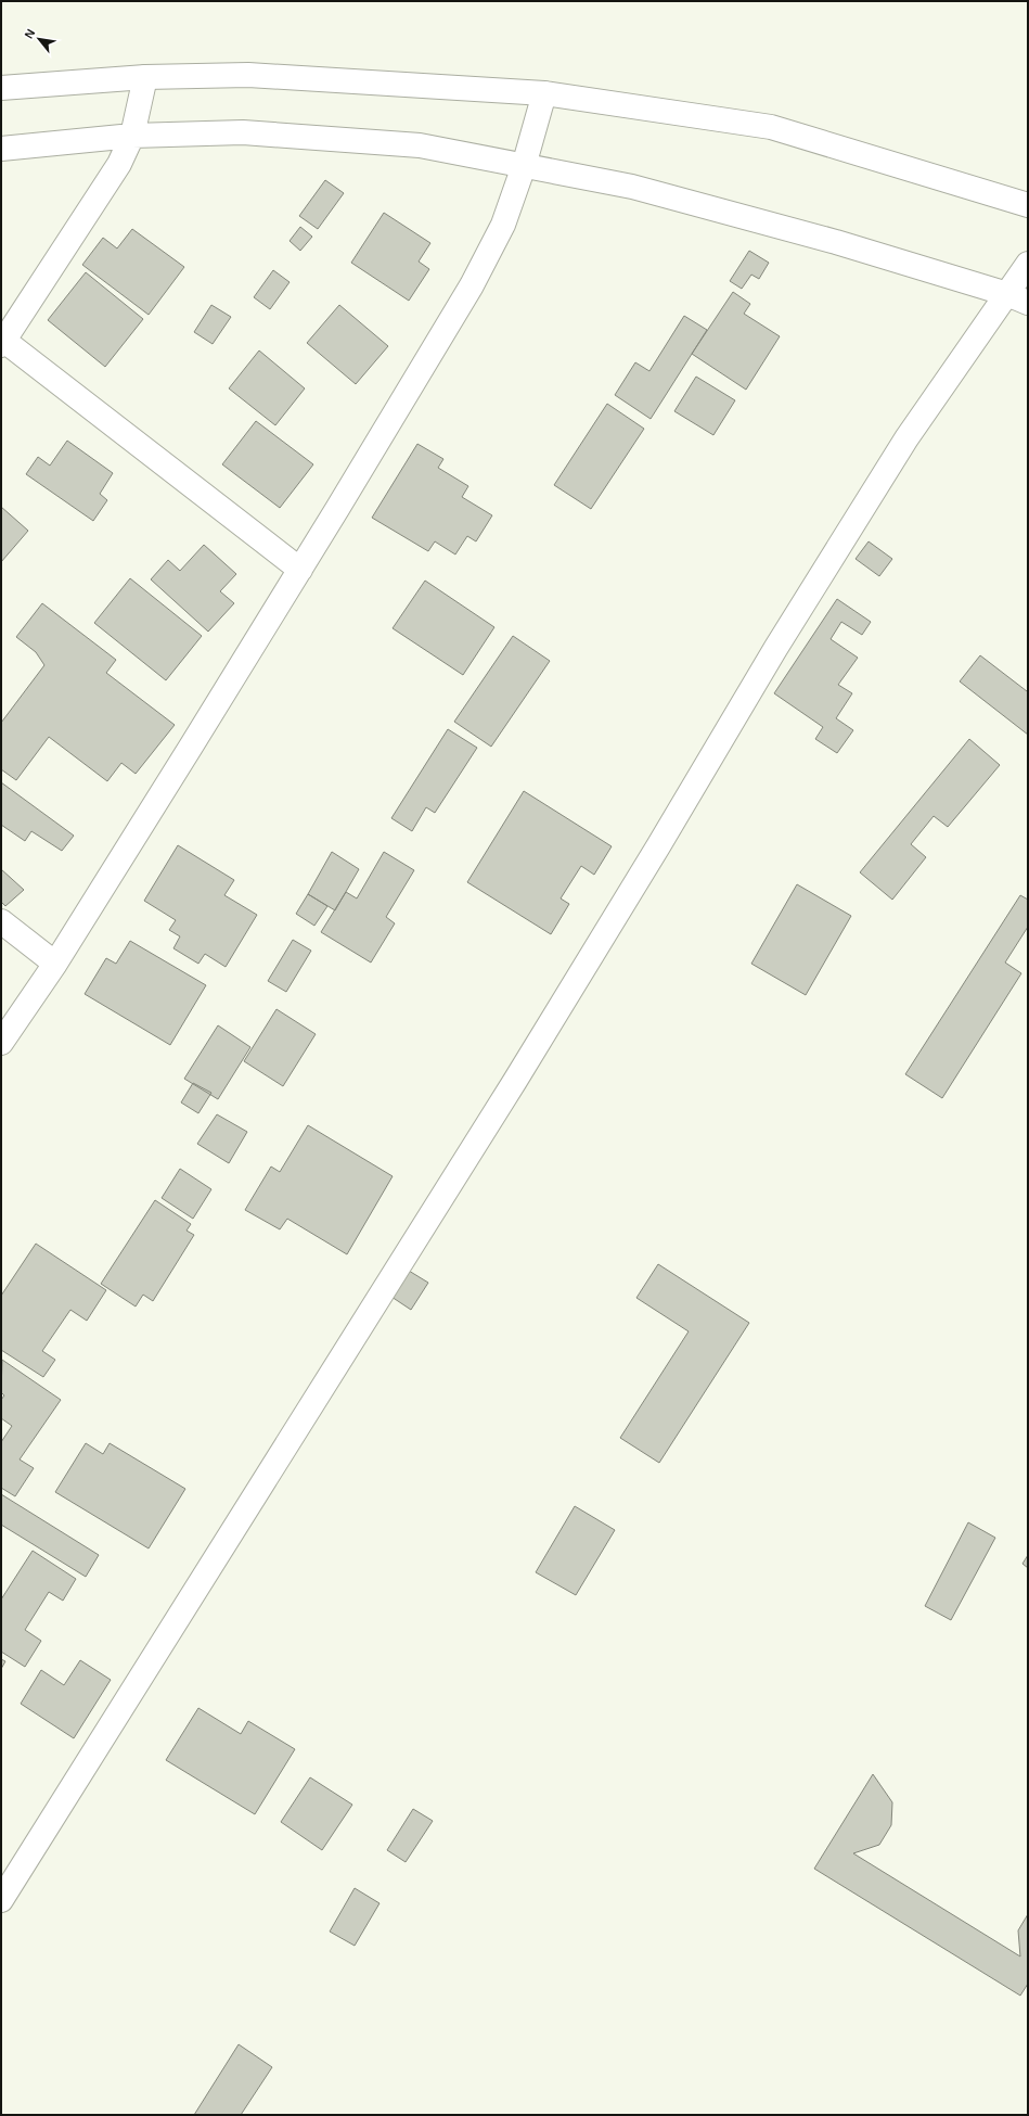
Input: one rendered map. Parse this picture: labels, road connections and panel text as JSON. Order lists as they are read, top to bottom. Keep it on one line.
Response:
{"north":"top left"}
